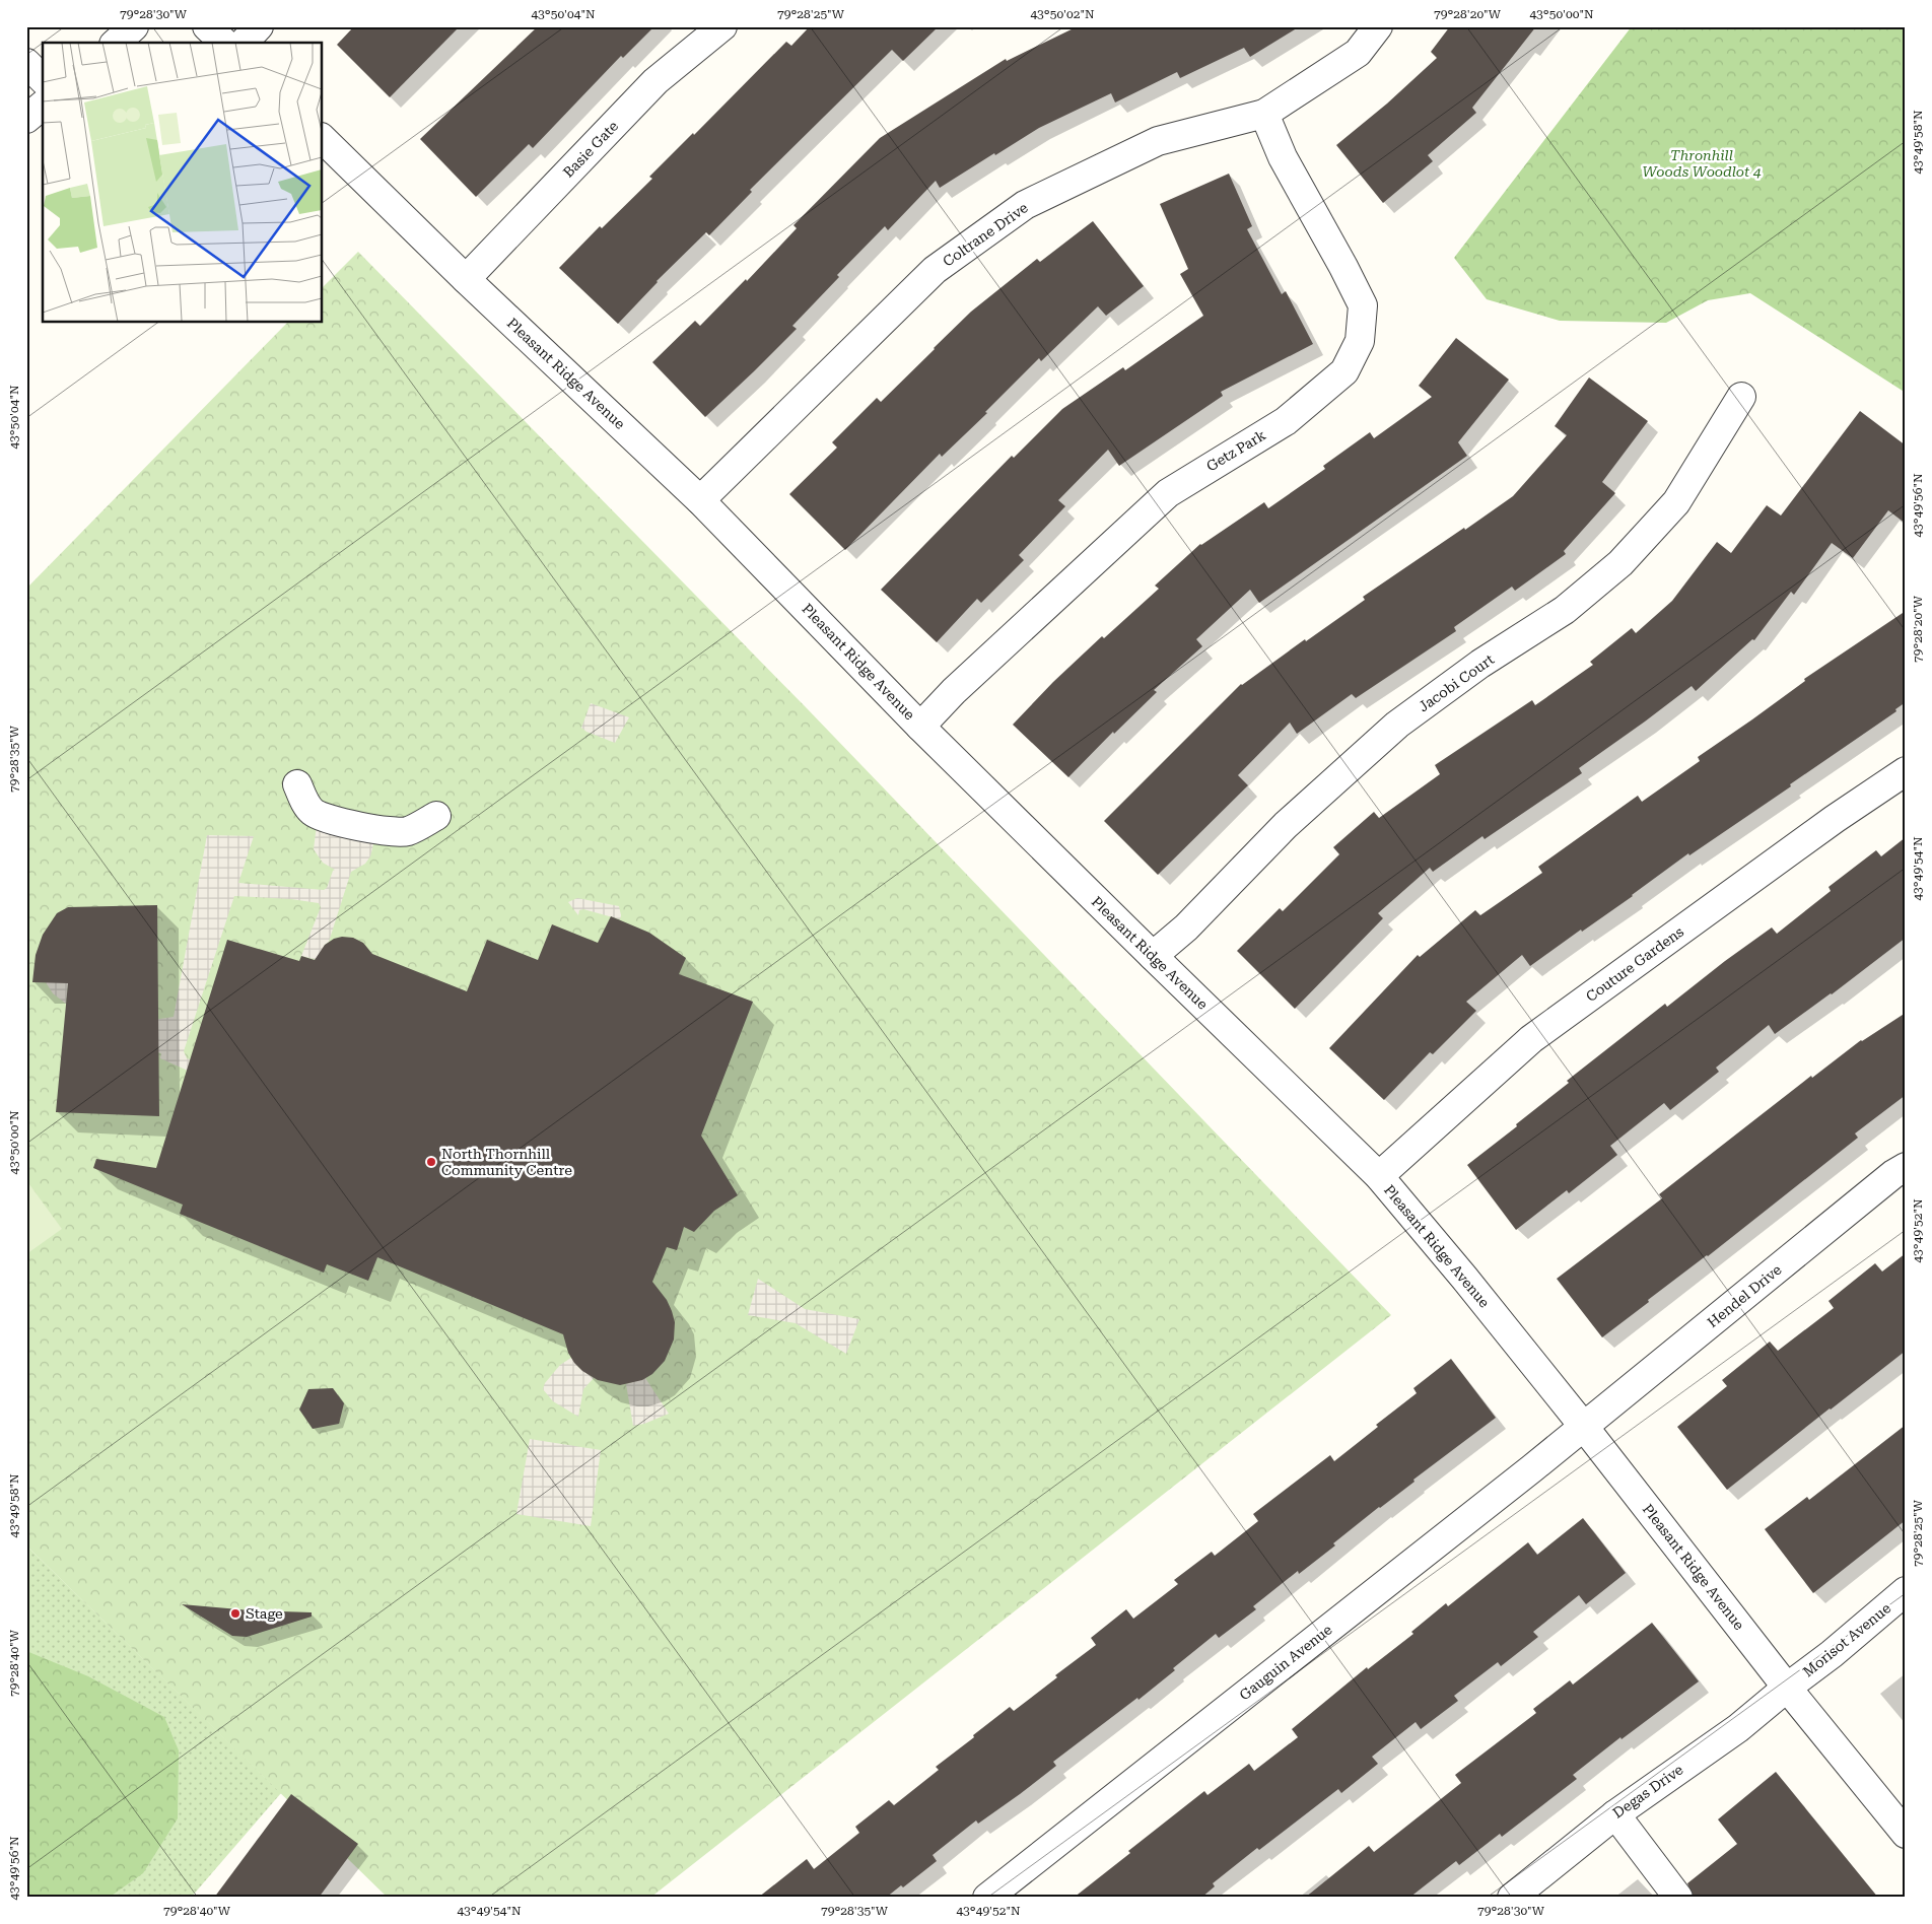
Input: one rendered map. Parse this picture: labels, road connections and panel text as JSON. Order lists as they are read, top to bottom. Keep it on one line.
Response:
{"streets":{"street":["Basie Gate","Coltrane Drive","Pleasant Ridge Avenue","Getz Park","Jacobi Court","Couture Gardens","Hendel Drive","Morisot Avenue","Gauguin Avenue","Degas Drive"]},"crossings":[["Basie Gate","Pleasant Ridge Avenue"],["Coltrane Drive","Pleasant Ridge Avenue"],["Coltrane Drive","Getz Park"],["Pleasant Ridge Avenue","Getz Park"],["Pleasant Ridge Avenue","Jacobi Court"],["Pleasant Ridge Avenue","Couture Gardens"],["Pleasant Ridge Avenue","Hendel Drive"],["Pleasant Ridge Avenue","Morisot Avenue"],["Pleasant Ridge Avenue","Gauguin Avenue"],["Pleasant Ridge Avenue","Degas Drive"],["Hendel Drive","Gauguin Avenue"],["Morisot Avenue","Degas Drive"]],"parks":["Thronhill Woods Woodlot 4"],"places":["North Thornhill Community Centre","Stage"],"coordinates":["79°28'30\"W","43°50'04\"N","79°28'25\"W","43°50'02\"N","79°28'20\"W","43°50'00\"N","43°49'58\"N","43°49'56\"N","79°28'35\"W","43°49'54\"N","43°49'52\"N","79°28'40\"W"]}
